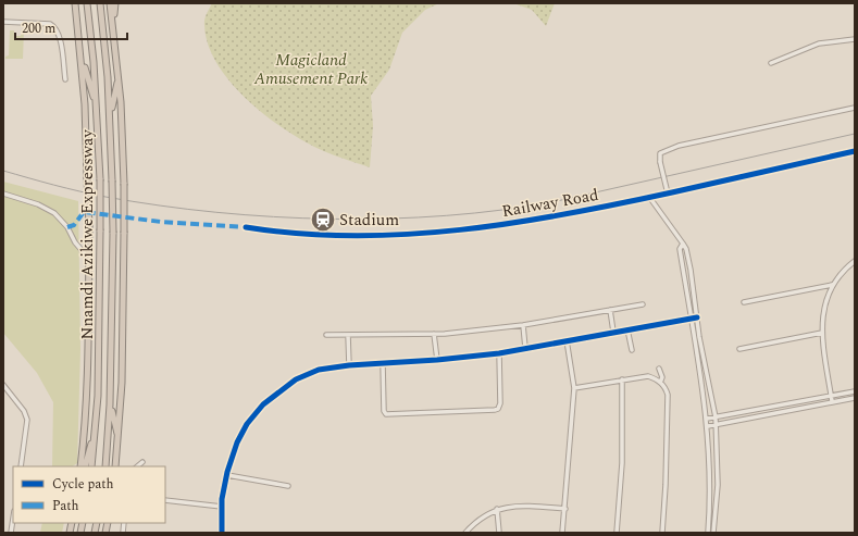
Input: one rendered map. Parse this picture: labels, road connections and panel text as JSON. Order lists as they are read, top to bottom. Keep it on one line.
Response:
{"streets":{"highway":["Nnamdi Azikiwe Expressway"],"street":["Railway Road"]},"parks":["Magicland Amusement Park"],"places":{"station":["Stadium"]},"legend":["Cycle path","Path"],"scale_bar":"200 m"}
